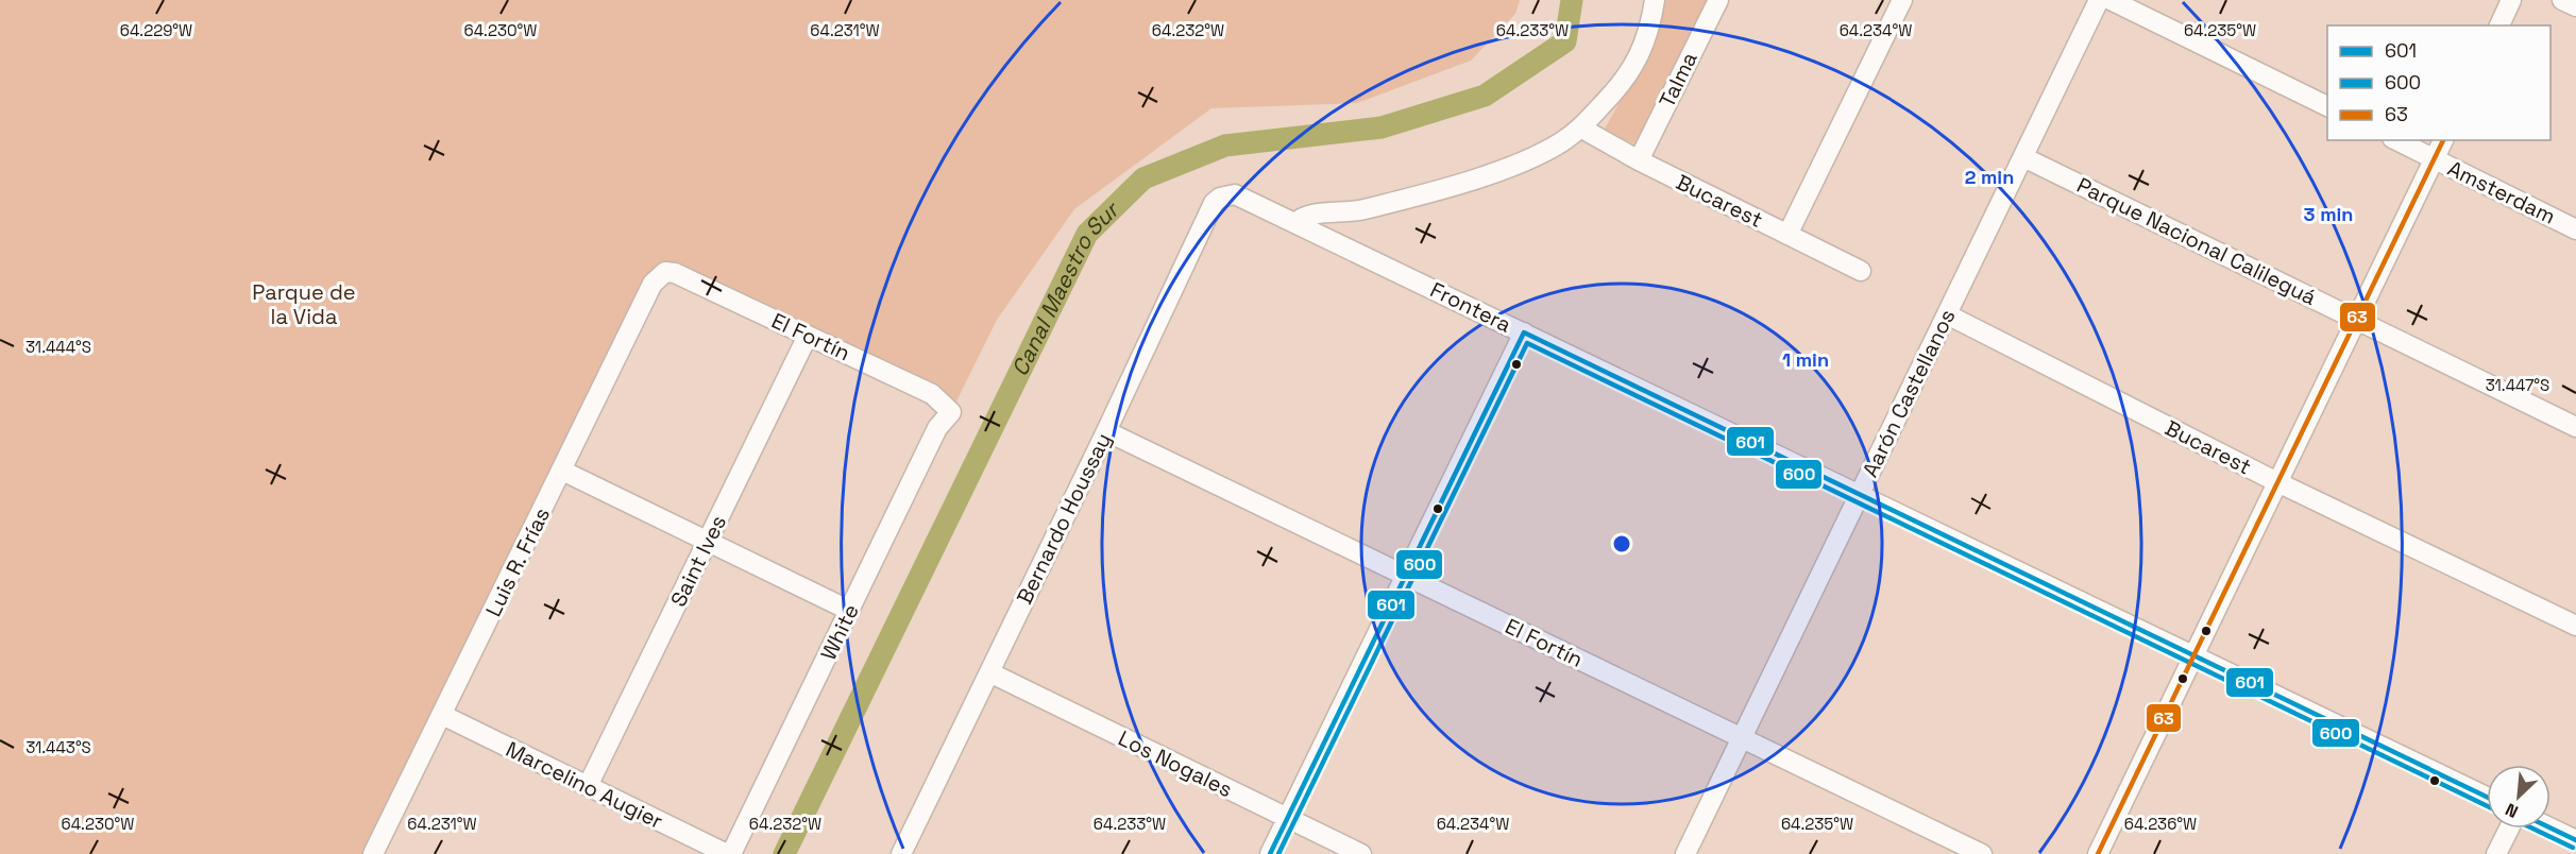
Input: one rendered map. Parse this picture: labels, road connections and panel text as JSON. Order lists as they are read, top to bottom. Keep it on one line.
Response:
{"streets":{"street":["Talma","Amsterdam","Bucarest","Parque Nacional Calileguá","Frontera","El Fortín","Aarón Castellanos","Bernardo Houssay","Saint Ives","Luis R. Frías","White","Los Nogales","Marcelino Augier"]},"crossings":[["Talma","Bucarest"],["Bucarest","Aarón Castellanos"],["Parque Nacional Calileguá","Aarón Castellanos"],["Frontera","Aarón Castellanos"],["Frontera","Bernardo Houssay"],["El Fortín","Aarón Castellanos"],["El Fortín","Bernardo Houssay"],["El Fortín","Saint Ives"],["El Fortín","Luis R. Frías"],["El Fortín","White"],["Bernardo Houssay","Los Nogales"],["Saint Ives","Marcelino Augier"],["Luis R. Frías","Marcelino Augier"],["White","Marcelino Augier"]],"water":["Canal Maestro Sur"],"parks":["Parque de la Vida"],"lines":["transit line 63","transit line 601","transit line 600"],"legend":["601","600","63"],"north":"bottom left","coordinates":["64.229°W","64.230°W","64.231°W","64.232°W","64.233°W","64.234°W","64.235°W","31.444°S","31.447°S","31.443°S","64.236°W"],"rings":["2 min","3 min","1 min"]}
